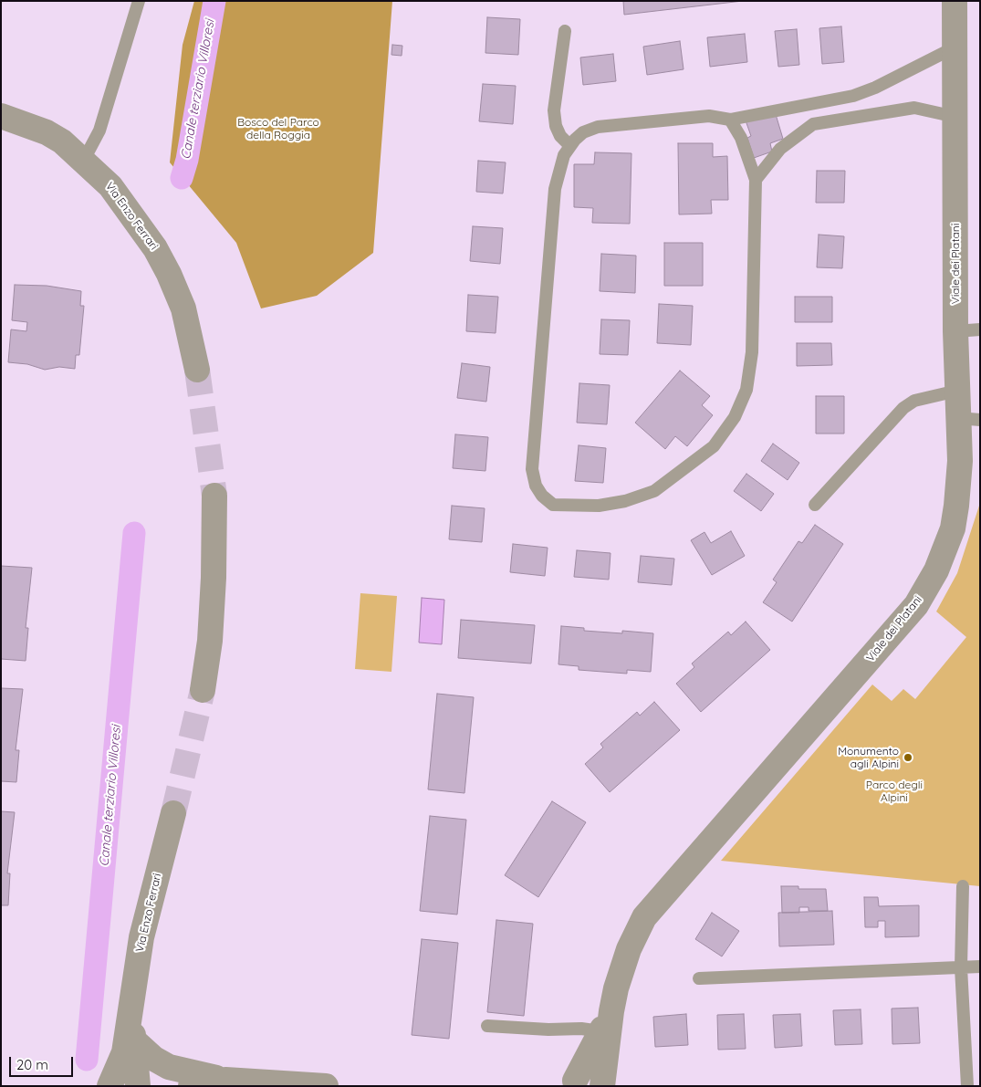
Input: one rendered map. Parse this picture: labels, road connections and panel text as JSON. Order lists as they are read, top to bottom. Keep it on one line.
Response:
{"streets":{"street":["Via Enzo Ferrari","Viale dei Platani"]},"water":["Canale terziario Villoresi"],"parks":["Bosco del Parco della Roggia","Parco degli Alpini"],"places":["Monumento agli Alpini"],"scale_bar":"20 m"}
